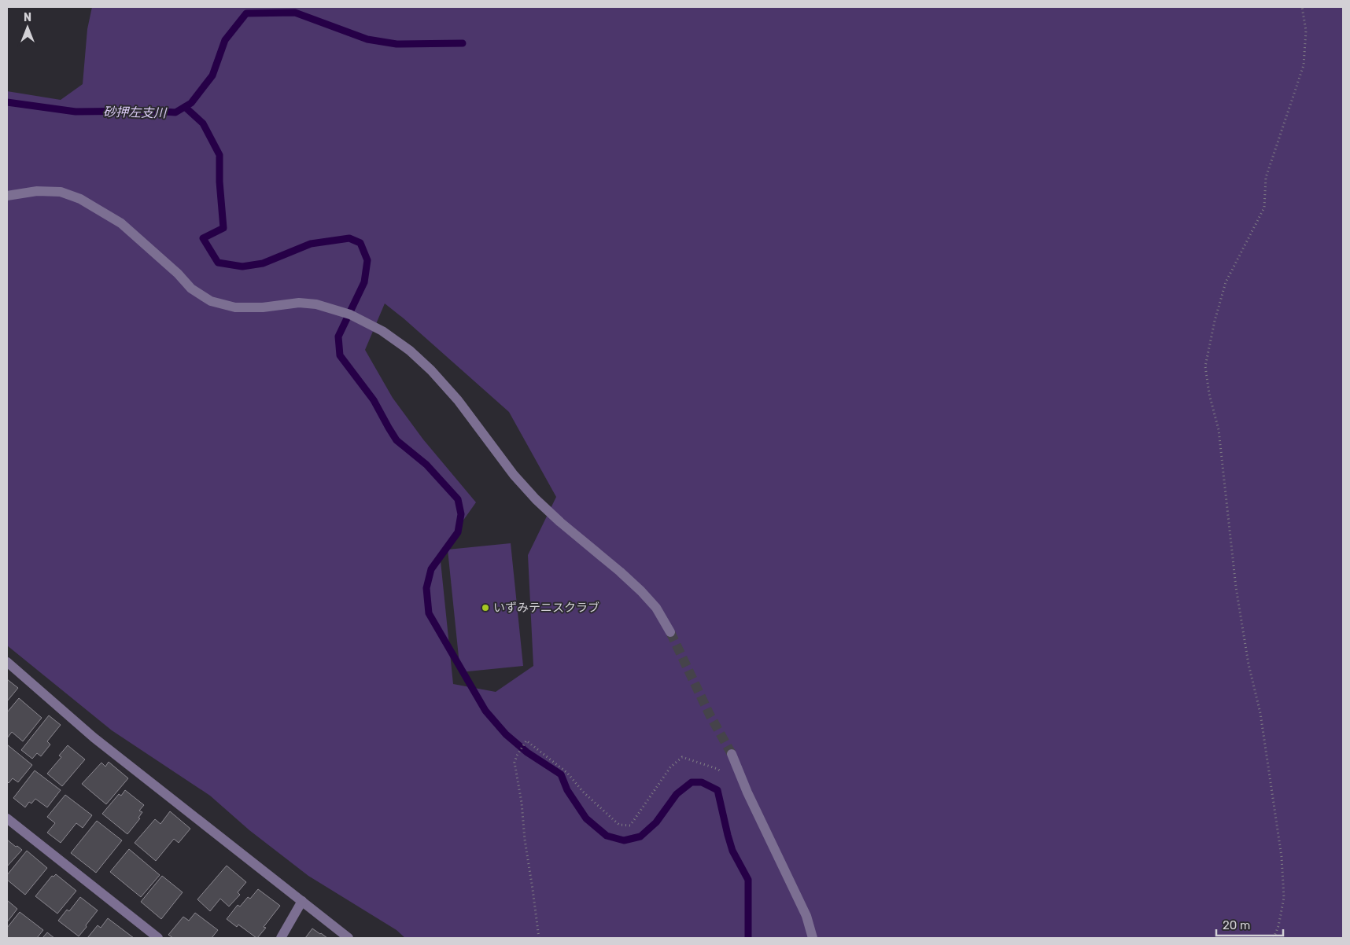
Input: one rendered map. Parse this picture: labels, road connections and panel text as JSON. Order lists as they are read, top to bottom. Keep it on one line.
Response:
{"water":["砂押左支川"],"places":["いずみテニスクラブ"],"scale_bar":"20 m","north":"top"}
